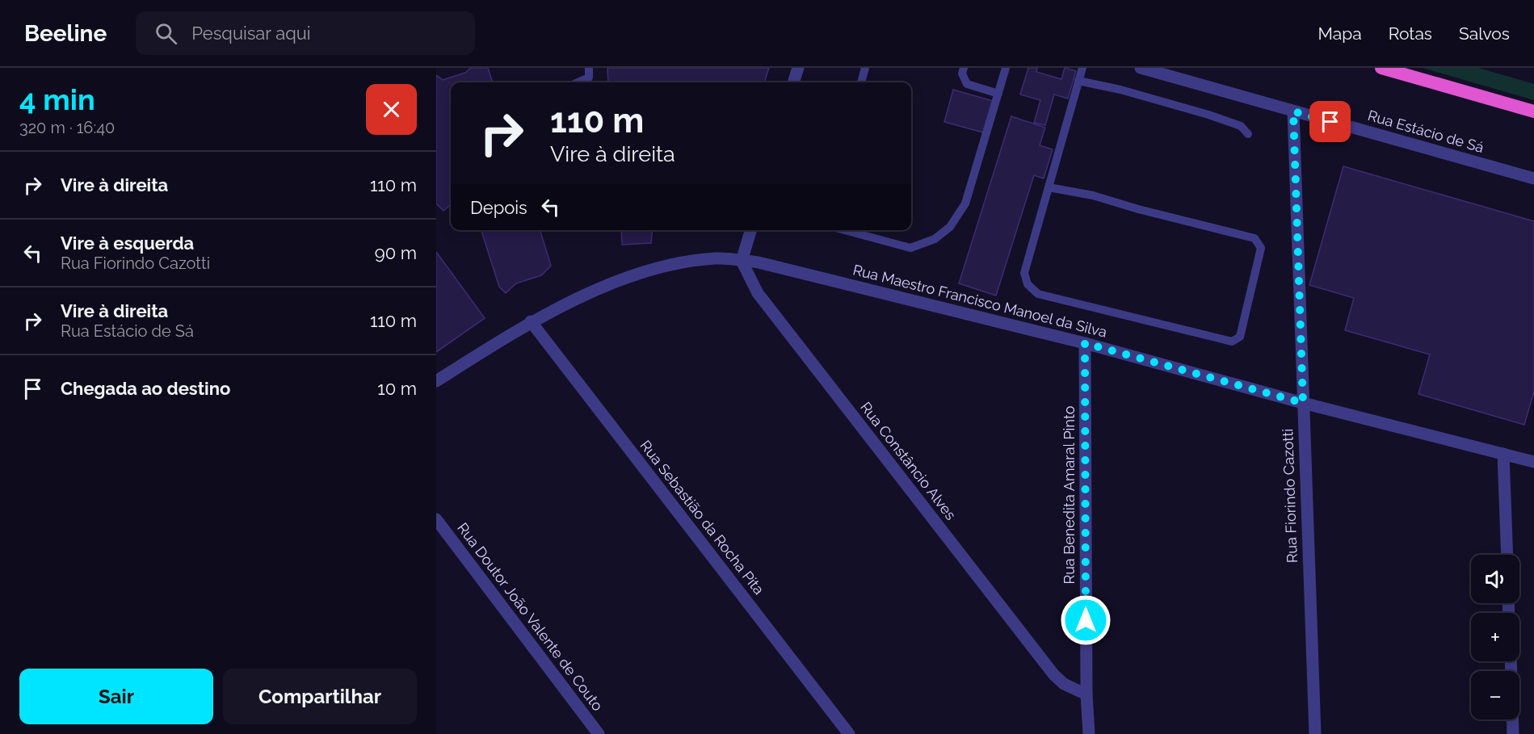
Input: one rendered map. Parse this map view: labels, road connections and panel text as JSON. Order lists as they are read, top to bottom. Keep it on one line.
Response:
{"streets":{"street":["Rua Estácio de Sá","Rua Maestro Francisco Manoel da Silva","Rua Constâncio Alves","Rua Benedita Amaral Pinto","Rua Fiorindo Cazotti","Rua Sebastião da Rocha Pita","Rua Doutor João Valente de Couto"]},"crossings":[["Rua Estácio de Sá","Rua Fiorindo Cazotti"],["Rua Maestro Francisco Manoel da Silva","Rua Constâncio Alves"],["Rua Maestro Francisco Manoel da Silva","Rua Benedita Amaral Pinto"],["Rua Maestro Francisco Manoel da Silva","Rua Fiorindo Cazotti"],["Rua Maestro Francisco Manoel da Silva","Rua Sebastião da Rocha Pita"],["Rua Constâncio Alves","Rua Benedita Amaral Pinto"]],"page":{"header":"Beeline","search":"Pesquisar aqui","nav":["Mapa","Rotas","Salvos"],"heading":["4 min","320 m · 16:40"],"turn":["110 m","Vire à direita"],"list":[{"name":"Vire à direita","value":"110 m"},{"name":"Vire à esquerda","note":"Rua Fiorindo Cazotti","value":"90 m"},{"name":"Vire à direita","note":"Rua Estácio de Sá","value":"110 m"},{"name":"Chegada ao destino","value":"10 m"}],"then":"Depois","map_buttons":["+","−"],"buttons":["Sair","Compartilhar"]}}
